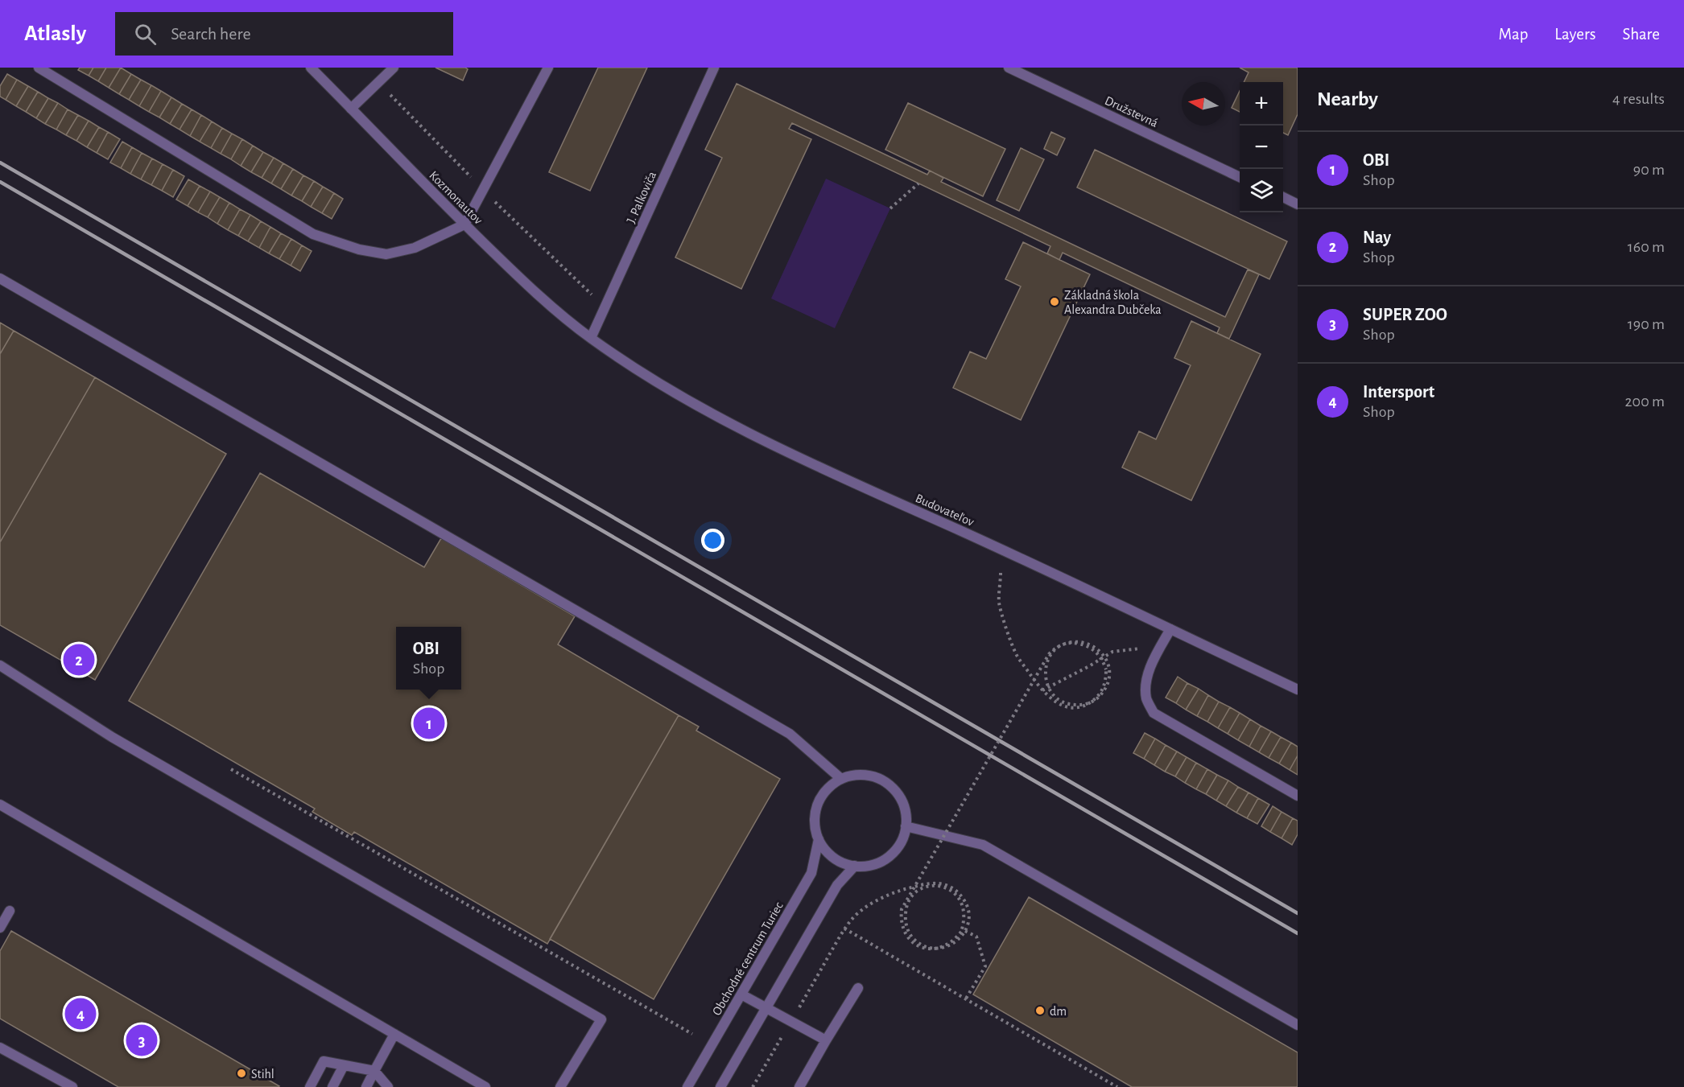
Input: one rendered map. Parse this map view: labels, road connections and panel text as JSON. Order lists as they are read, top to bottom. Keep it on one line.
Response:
{"streets":{"street":["Družstevná","Kozmonautov","J. Palkoviča","Budovateľov","Obchodné centrum Turiec"]},"crossings":[["Kozmonautov","J. Palkoviča"],["Kozmonautov","Budovateľov"],["J. Palkoviča","Budovateľov"]],"places":["Základná škola Alexandra Dubčeka","dm","Stihl"],"north":"left","page":{"header":"Atlasly","search":"Search here","nav":["Map","Layers","Share"],"heading":["Nearby","4 results"],"map_buttons":["+","−"],"list":[{"mark":"1","name":"OBI","note":"Shop","value":"90 m"},{"mark":"2","name":"Nay","note":"Shop","value":"160 m"},{"mark":"3","name":"SUPER ZOO","note":"Shop","value":"190 m"},{"mark":"4","name":"Intersport","note":"Shop","value":"200 m"}],"popup":["OBI","Shop"],"pins":["2","1","4","3"]}}
